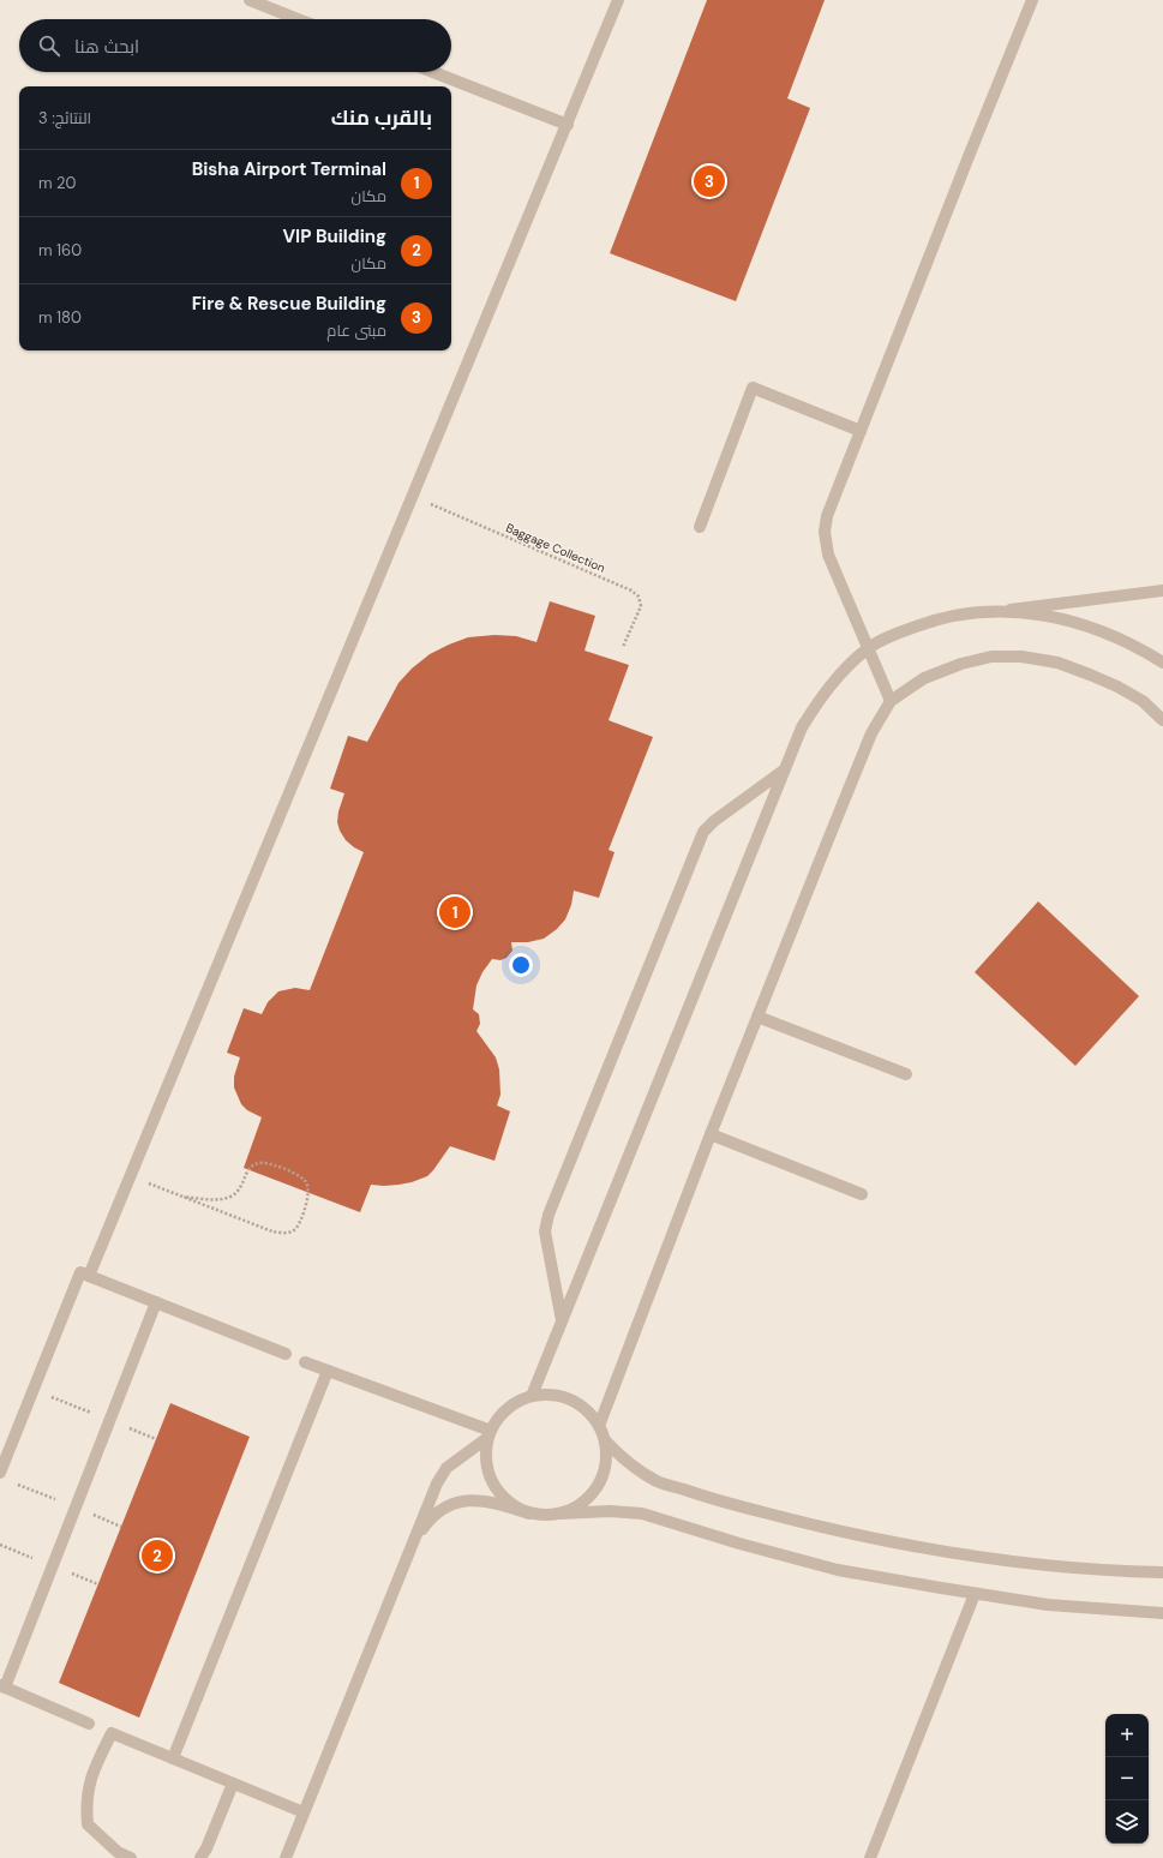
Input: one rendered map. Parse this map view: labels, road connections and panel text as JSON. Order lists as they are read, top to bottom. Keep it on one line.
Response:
{"streets":{"path":["Baggage Collection"]},"page":{"search":"ابحث هنا","heading":["بالقرب منك","النتائج: 3"],"list":[{"mark":"1","name":"Bisha Airport Terminal","note":"مكان","value":"20 m"},{"mark":"2","name":"VIP Building","note":"مكان","value":"160 m"},{"mark":"3","name":"Fire & Rescue Building","note":"مبنى عام","value":"180 m"}],"pins":["3","1","2"],"map_buttons":["+","−"]}}
